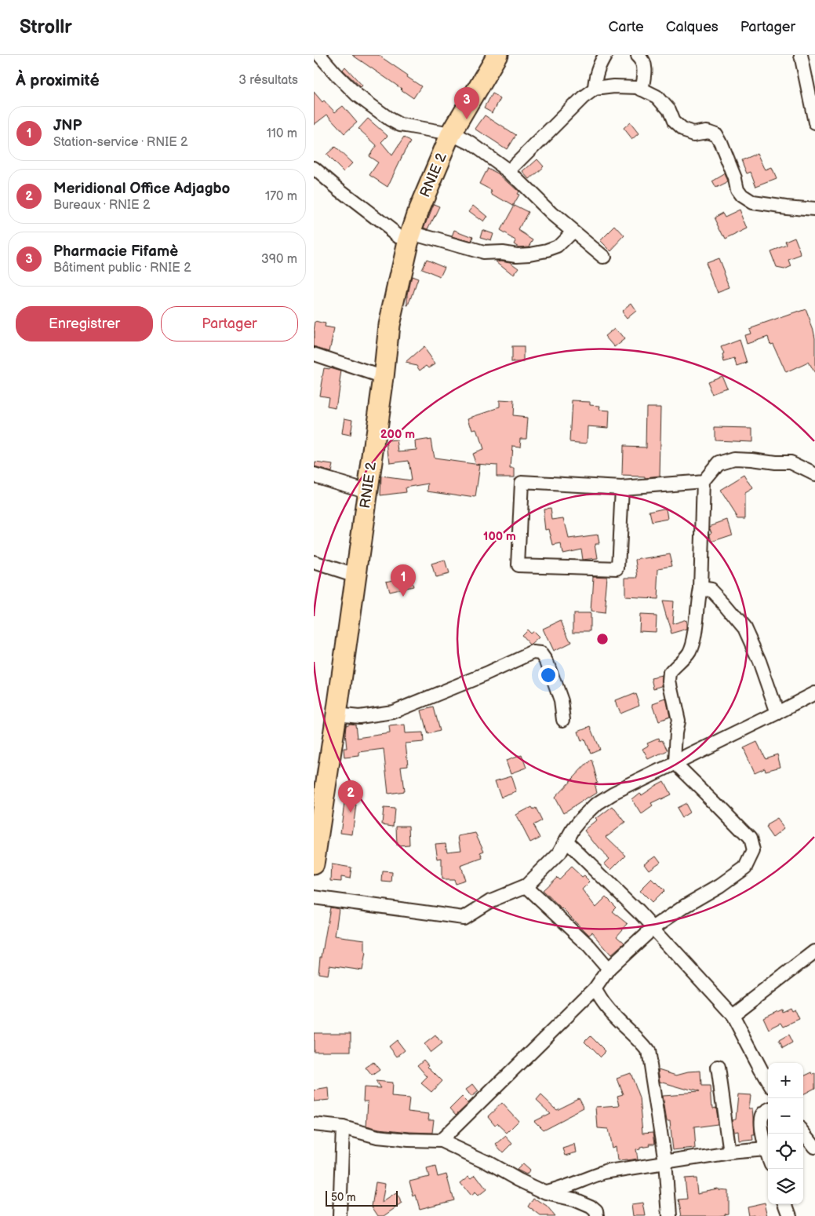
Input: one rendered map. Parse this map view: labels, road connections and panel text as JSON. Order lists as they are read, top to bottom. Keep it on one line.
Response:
{"streets":{"highway":["RNIE 2"]},"scale_bar":"50 m","page":{"header":"Strollr","nav":["Carte","Calques","Partager"],"heading":["À proximité","3 résultats"],"pins":["3","1","2"],"list":[{"mark":"1","name":"JNP","note":"Station-service · RNIE 2","value":"110 m"},{"mark":"2","name":"Meridional Office Adjagbo","note":"Bureaux · RNIE 2","value":"170 m"},{"mark":"3","name":"Pharmacie Fifamè","note":"Bâtiment public · RNIE 2","value":"390 m"}],"buttons":["Enregistrer","Partager"],"map_buttons":["+","−"],"scale":"50 m"},"rings":["200 m","100 m"]}
